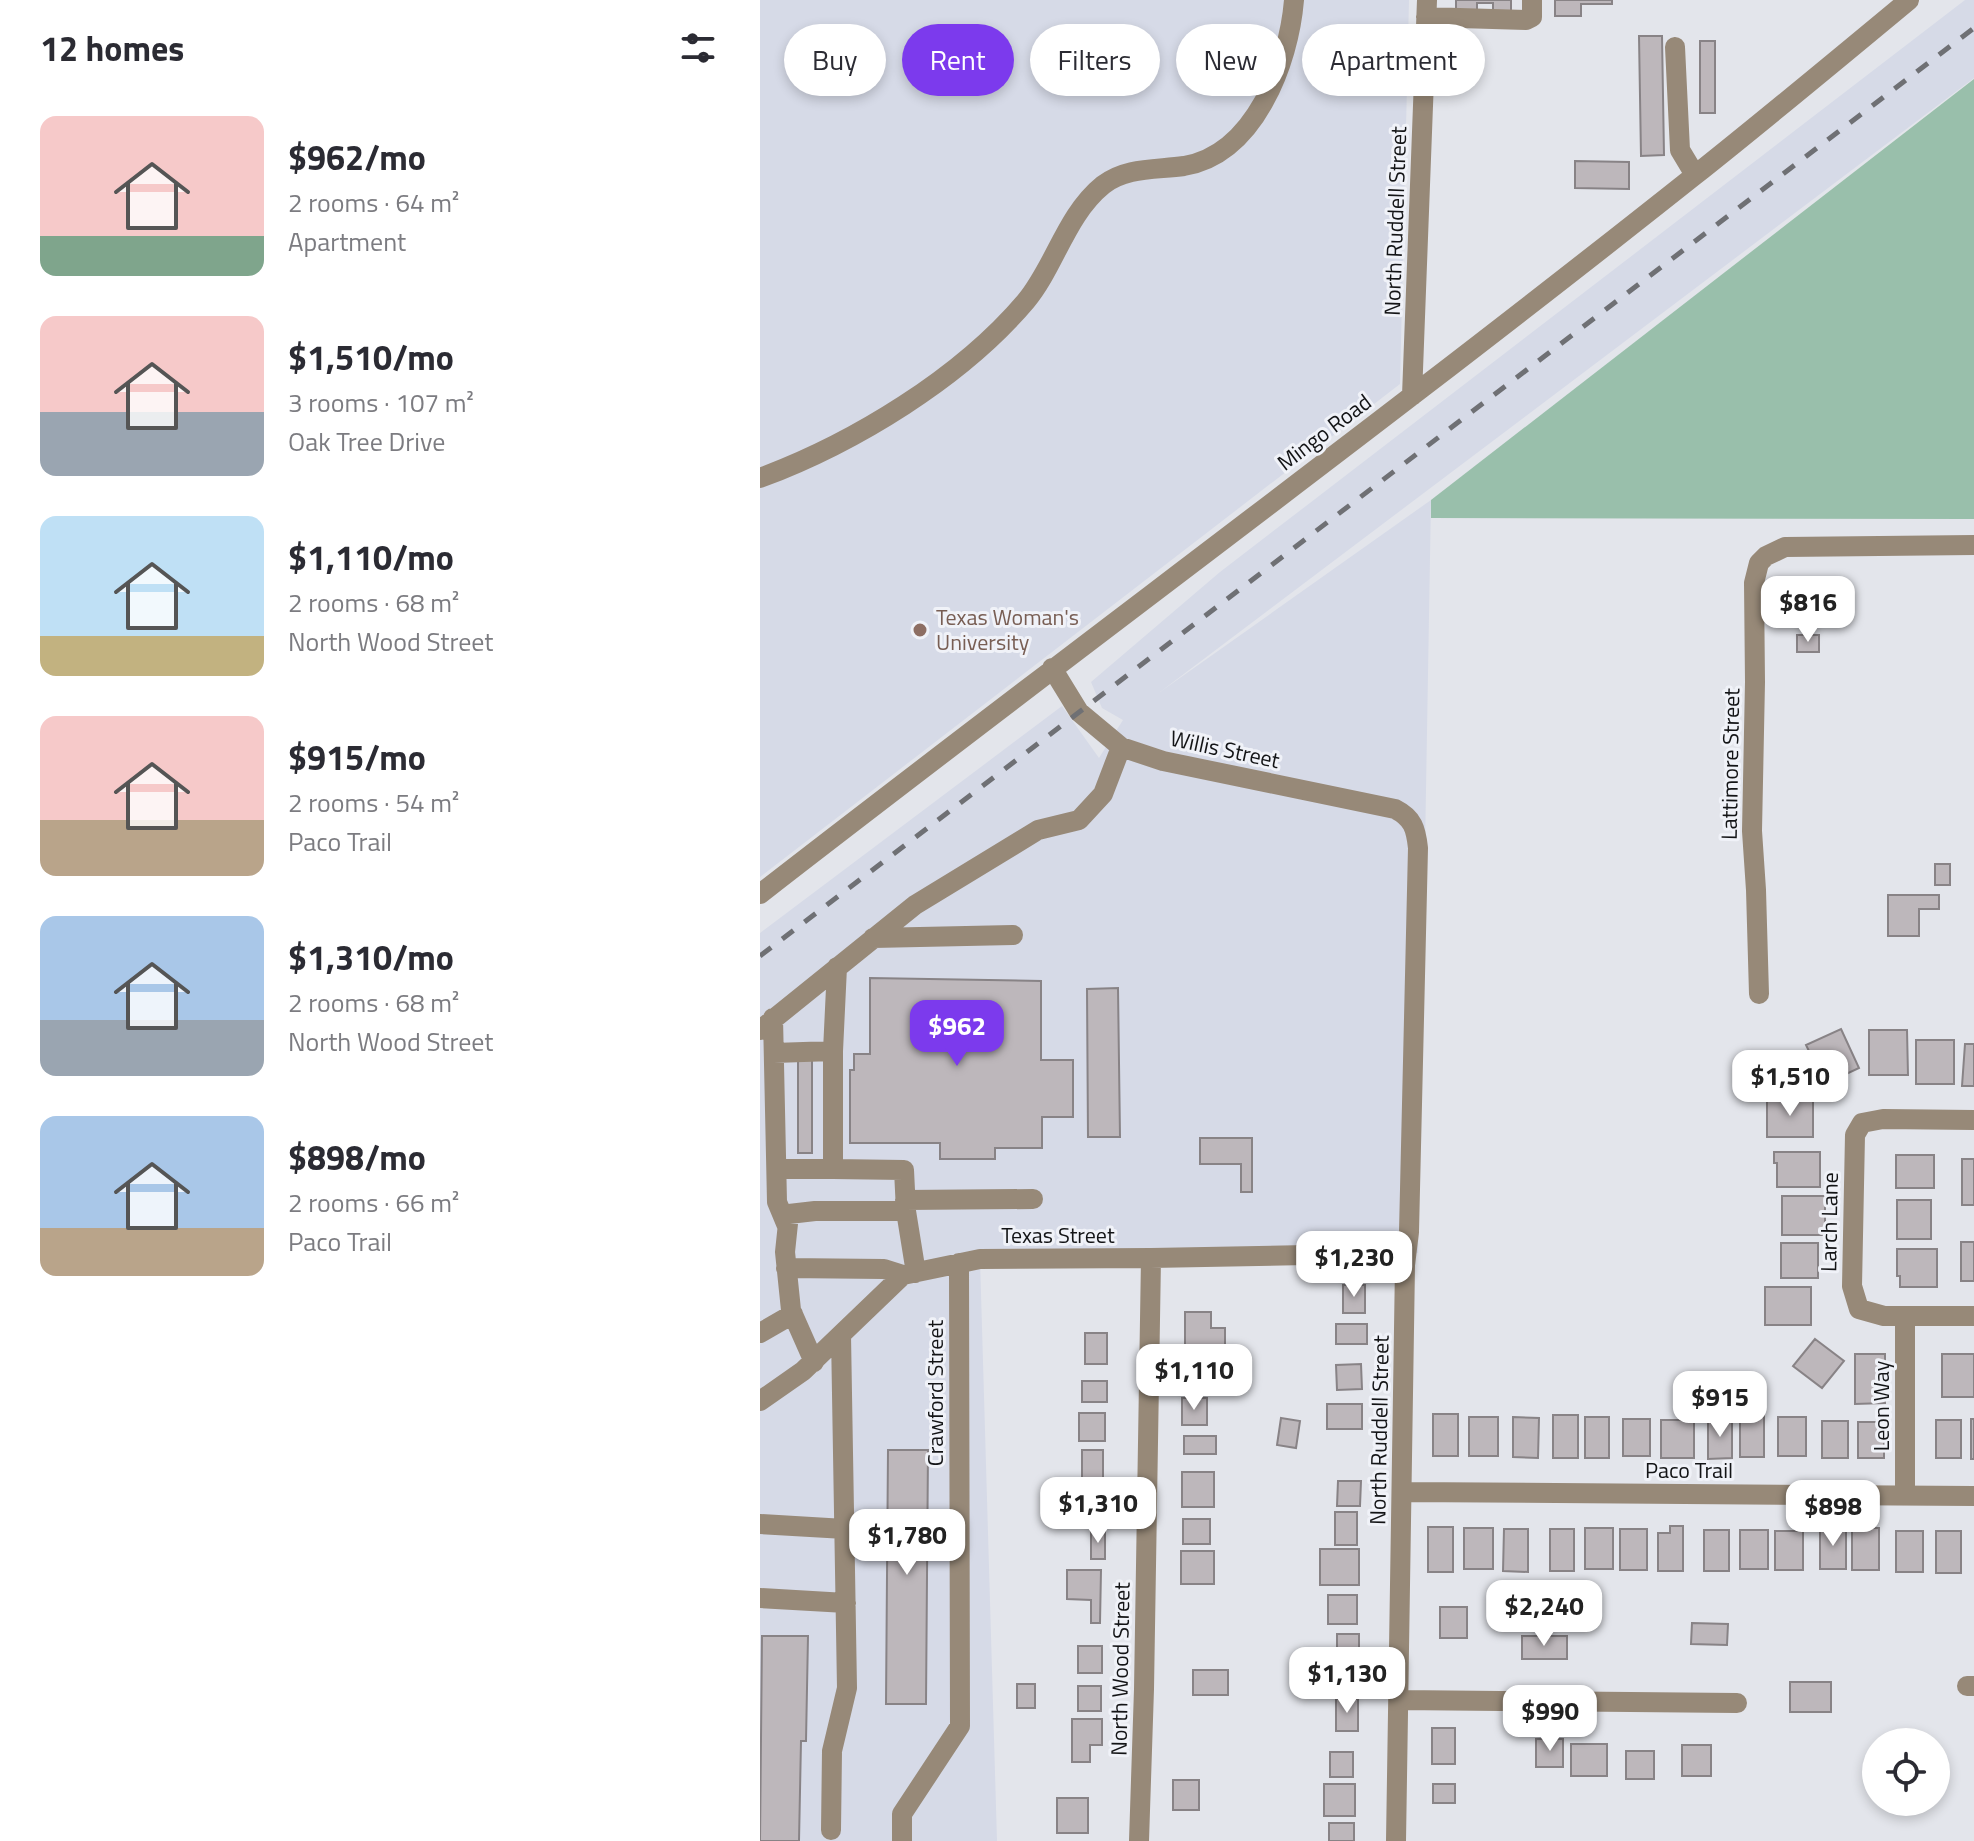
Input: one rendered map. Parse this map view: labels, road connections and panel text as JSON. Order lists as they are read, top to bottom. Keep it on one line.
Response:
{"streets":{"street":["North Ruddell Street","Mingo Road","Willis Street","Lattimore Street","Larch Lane","Texas Street","Crawford Street","Leon Way","Paco Trail","North Wood Street"]},"crossings":[["North Ruddell Street","Mingo Road"],["North Ruddell Street","Willis Street"],["North Ruddell Street","Texas Street"],["North Ruddell Street","Paco Trail"],["Mingo Road","Willis Street"],["Larch Lane","Leon Way"],["Texas Street","Crawford Street"],["Texas Street","North Wood Street"],["Leon Way","Paco Trail"]],"places":["Texas Woman's University"],"page":{"heading":"12 homes","chip":["Buy","Rent","Filters","New","Apartment"],"list":[{"name":"$962/mo","note":"2 rooms · 64 m² · Apartment"},{"name":"$1,510/mo","note":"3 rooms · 107 m² · Oak Tree Drive"},{"name":"$1,110/mo","note":"2 rooms · 68 m² · North Wood Street"},{"name":"$915/mo","note":"2 rooms · 54 m² · Paco Trail"},{"name":"$1,310/mo","note":"2 rooms · 68 m² · North Wood Street"},{"name":"$898/mo","note":"2 rooms · 66 m² · Paco Trail"}],"price":["$816","$962","$1,510","$1,230","$1,110","$915","$1,310","$898","$1,780","$2,240","$1,130","$990"]}}
